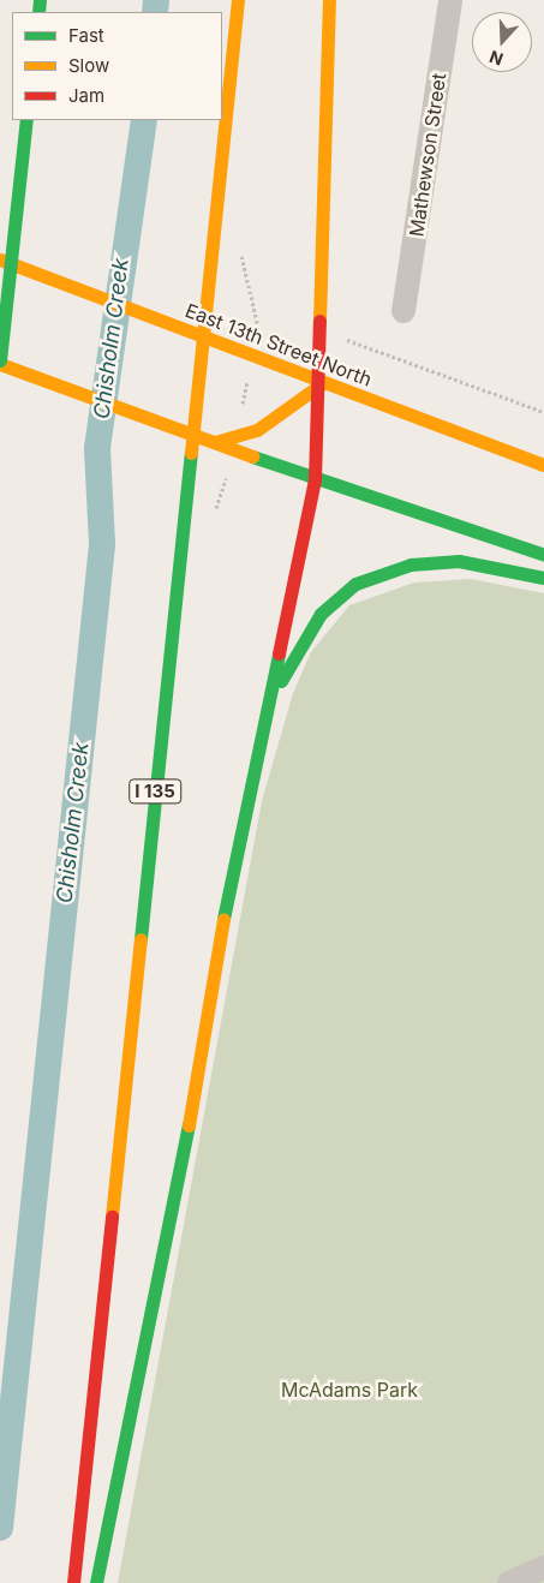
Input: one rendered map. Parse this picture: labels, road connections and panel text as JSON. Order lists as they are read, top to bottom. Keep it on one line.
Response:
{"streets":{"main road":["East 13th Street North","I 135"],"street":["Mathewson Street"]},"water":["Chisholm Creek"],"parks":["McAdams Park"],"legend":["Fast","Slow","Jam"],"north":"bottom"}
